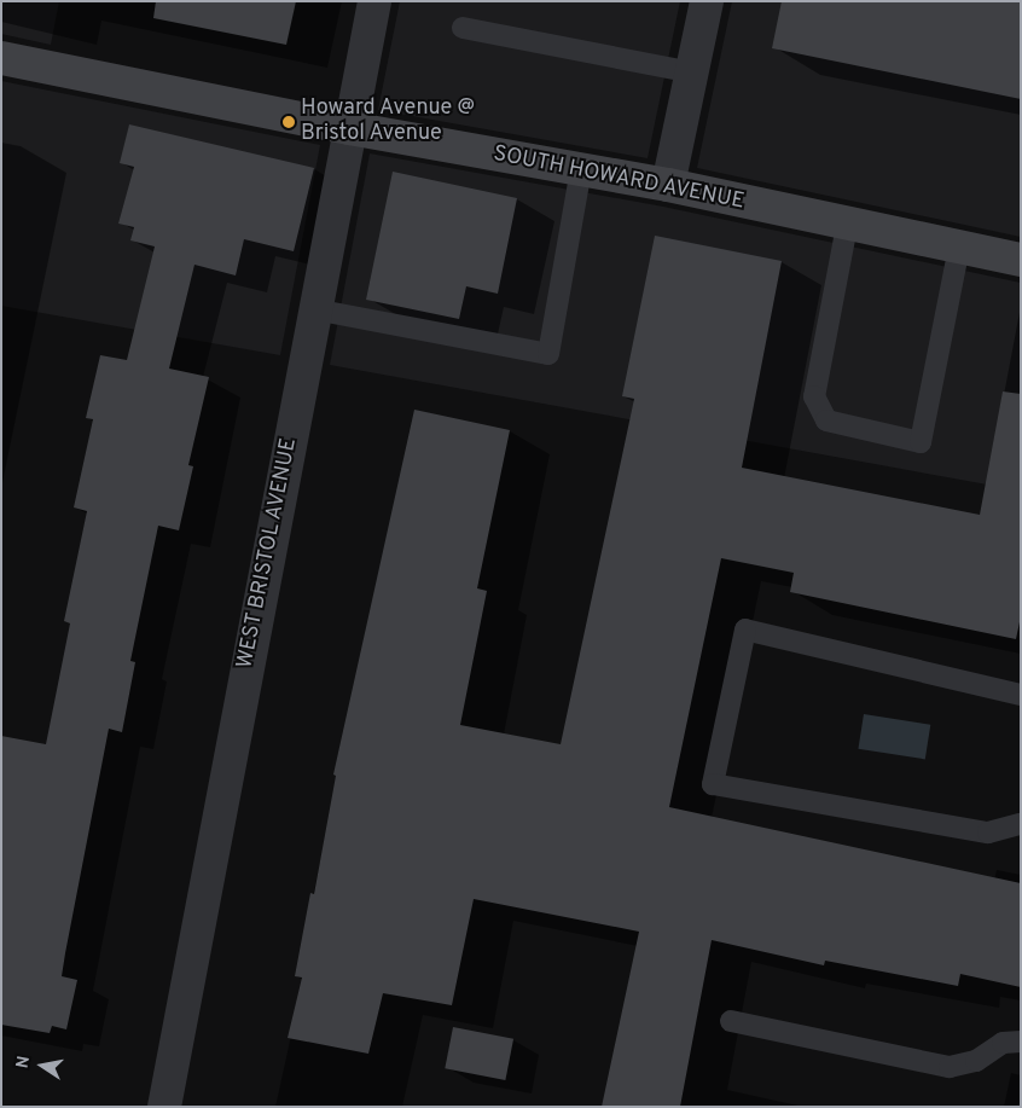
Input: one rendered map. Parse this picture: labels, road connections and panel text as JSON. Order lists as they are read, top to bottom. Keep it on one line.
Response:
{"streets":{"main road":["SOUTH HOWARD AVENUE"],"street":["WEST BRISTOL AVENUE"]},"crossings":[["SOUTH HOWARD AVENUE","WEST BRISTOL AVENUE"]],"places":["Howard Avenue @ Bristol Avenue"],"north":"left"}
